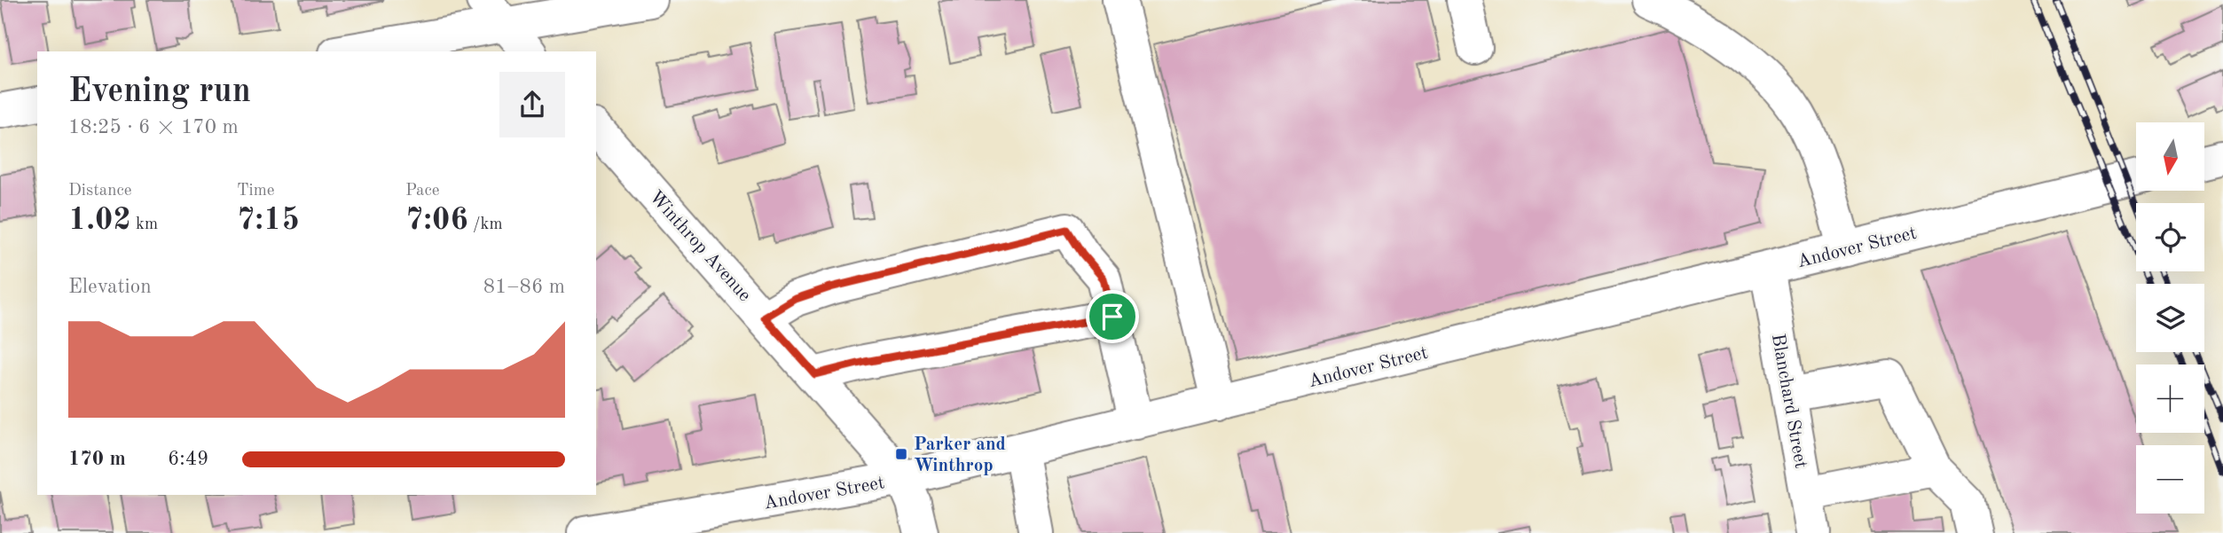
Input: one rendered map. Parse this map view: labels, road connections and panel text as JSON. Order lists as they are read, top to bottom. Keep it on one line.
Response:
{"streets":{"main road":["Winthrop Avenue","Andover Street","Blanchard Street"]},"crossings":[["Winthrop Avenue","Andover Street"],["Andover Street","Blanchard Street"]],"places":{"transit":["Parker and Winthrop"]},"north":"bottom","page":{"heading":["Evening run","18:25 · 6 × 170 m"],"map_buttons":["+","−"],"stats":[["Distance","1.02 km"],["Time","7:15"],["Pace","7:06 /km"]],"chart":["Elevation","81–86 m"],"list":[{"name":"170 m","note":"6:49"}]}}
